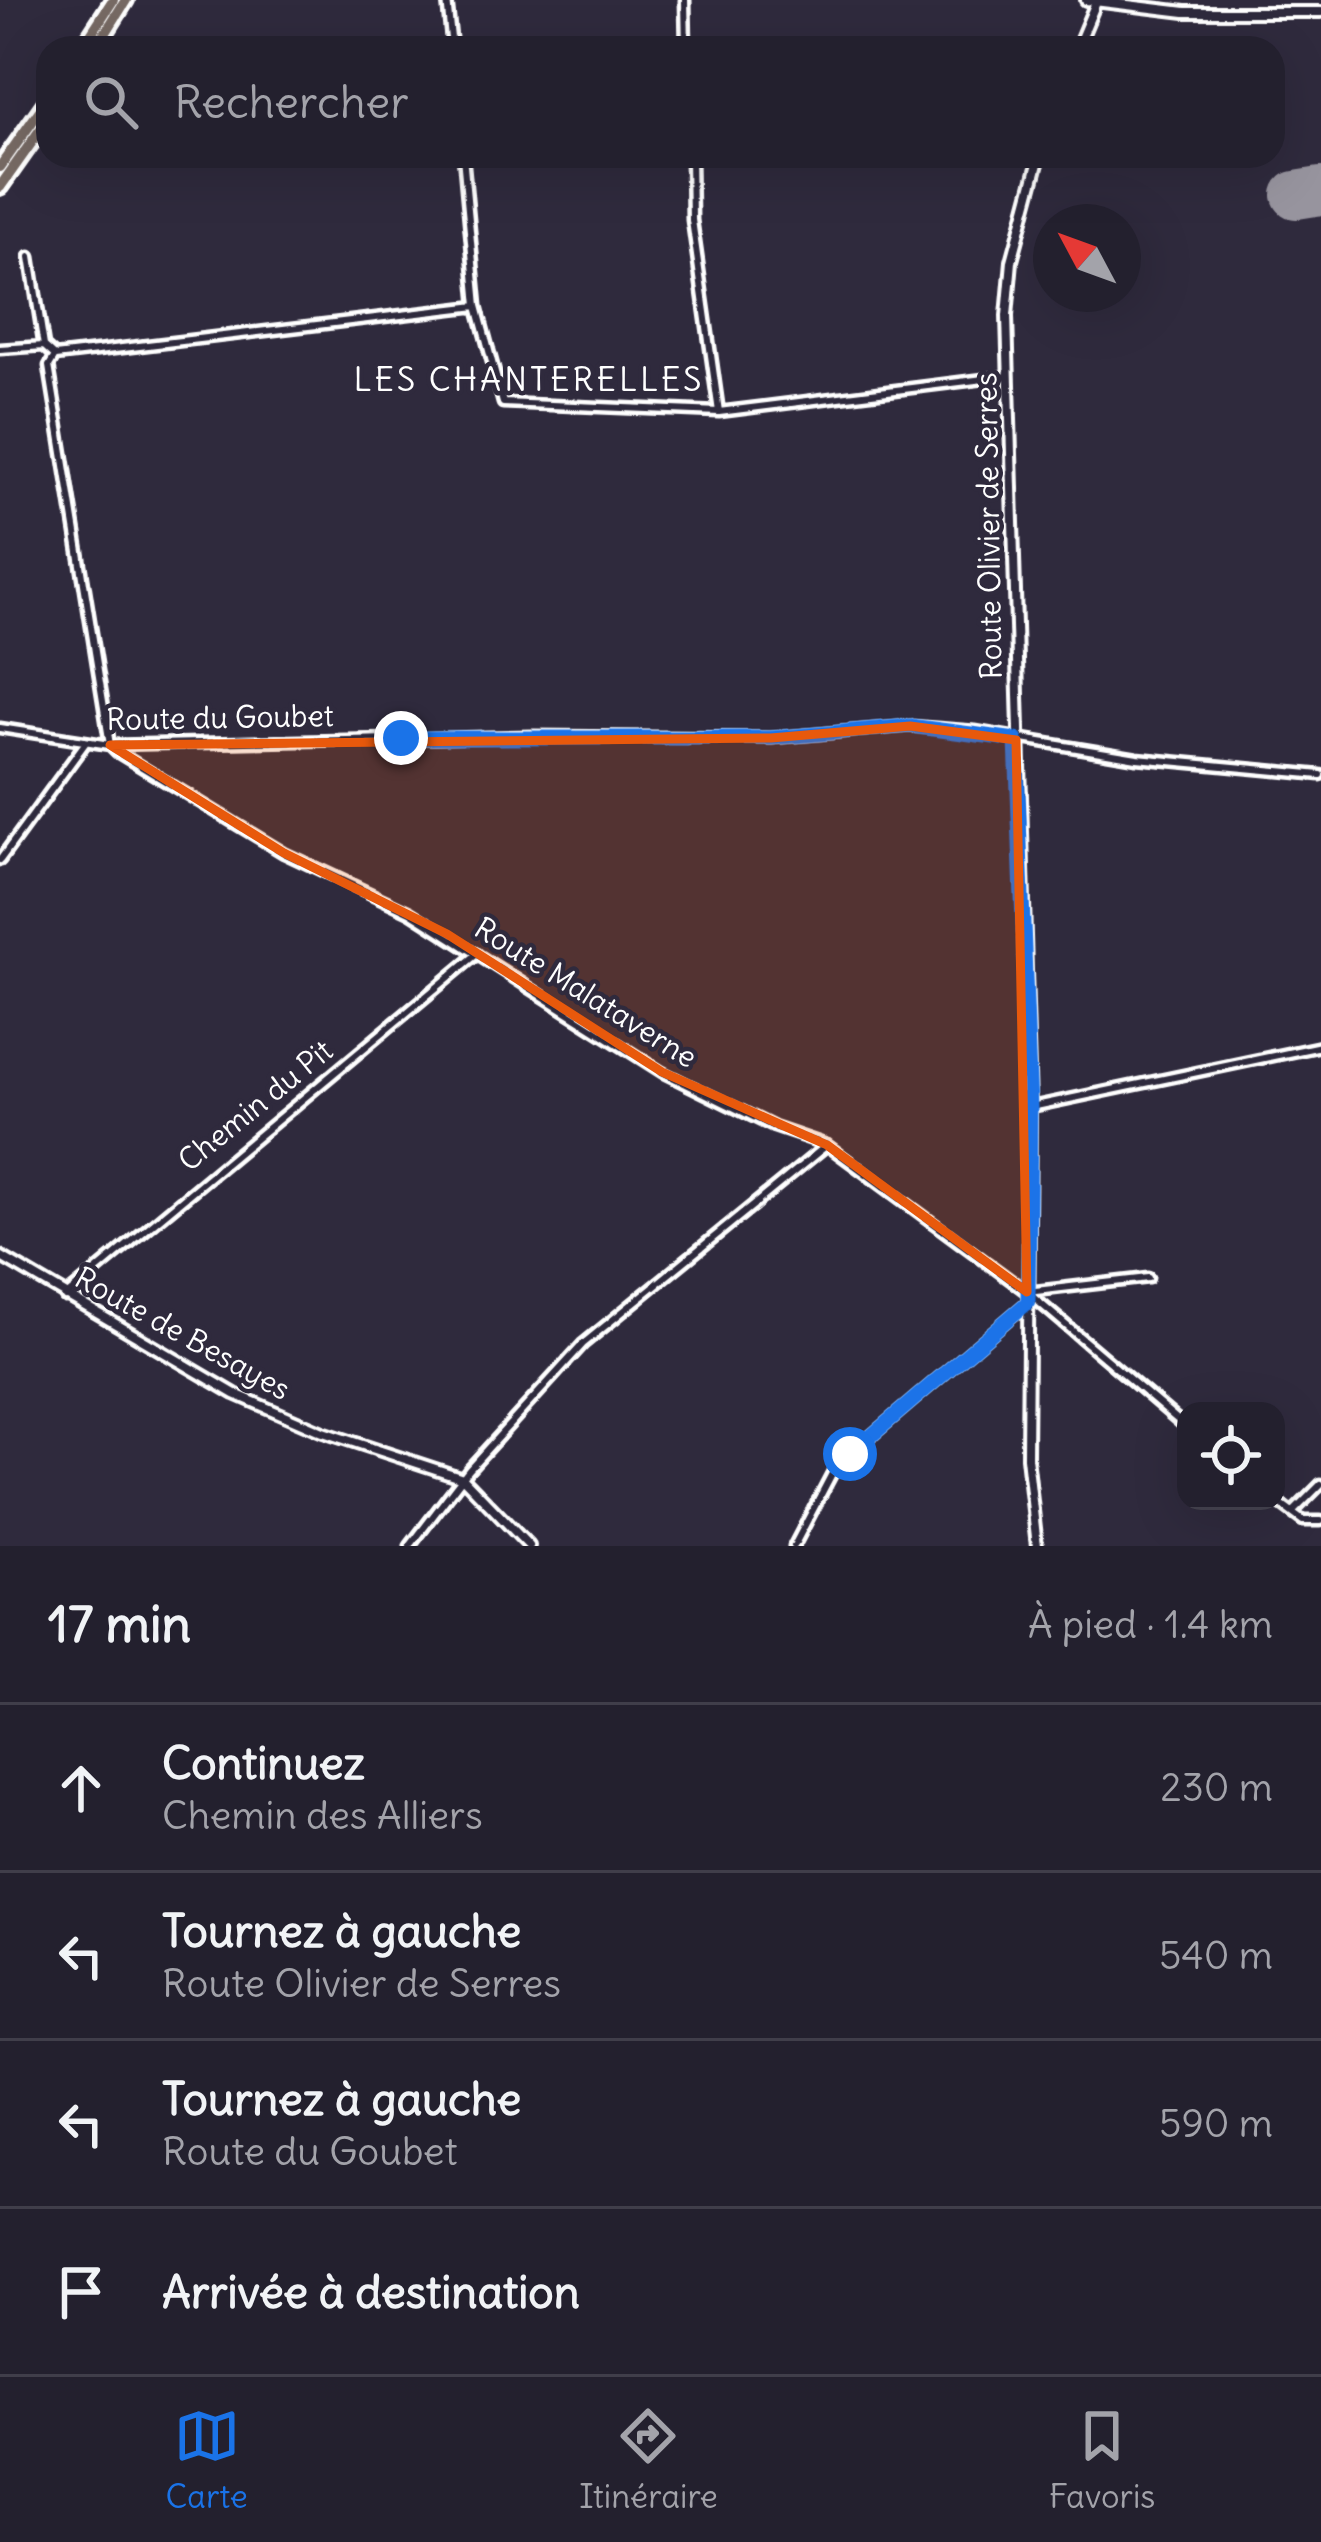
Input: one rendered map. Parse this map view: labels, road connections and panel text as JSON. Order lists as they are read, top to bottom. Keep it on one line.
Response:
{"streets":{"street":["Route Olivier de Serres","Route du Goubet","Route Malataverne","Chemin du Pit","Route de Besayes"]},"crossings":[["Route Olivier de Serres","Route du Goubet"],["Route Olivier de Serres","Route Malataverne"],["Route du Goubet","Route Malataverne"],["Route Malataverne","Chemin du Pit"],["Chemin du Pit","Route de Besayes"]],"districts":["LES CHANTERELLES"],"north":"top left","page":{"search":"Rechercher","heading":["17 min","À pied · 1.4 km"],"list":[["Continuez","Chemin des Alliers","230 m"],["Tournez à gauche","Route Olivier de Serres","540 m"],["Tournez à gauche","Route du Goubet","590 m"],"Arrivée à destination"],"nav":["Carte","Itinéraire","Favoris"]}}
